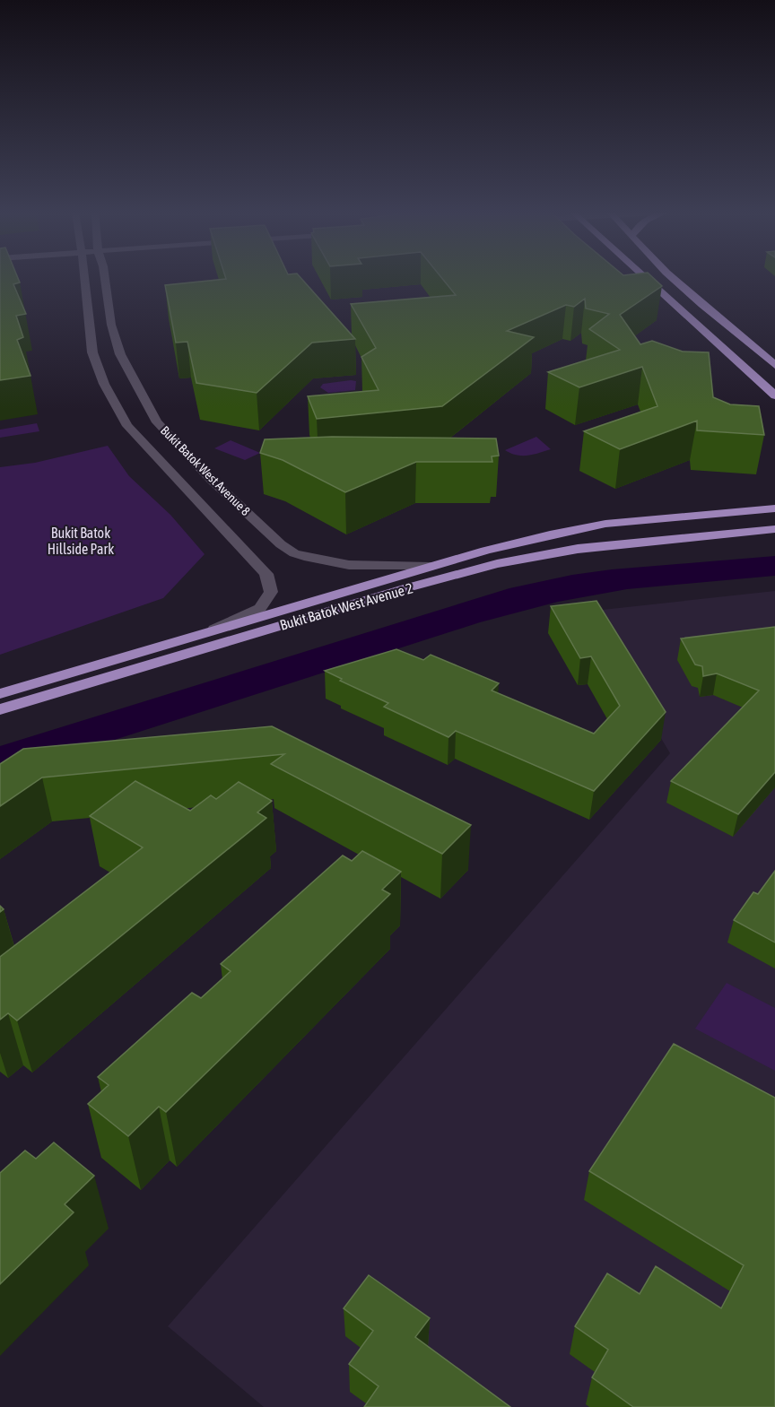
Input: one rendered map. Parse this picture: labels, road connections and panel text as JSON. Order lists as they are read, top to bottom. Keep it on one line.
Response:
{"streets":{"main road":["Bukit Batok West Avenue 2"],"street":["Bukit Batok West Avenue 8"]},"crossings":[["Bukit Batok West Avenue 8","Bukit Batok West Avenue 2"]],"parks":["Bukit Batok Hillside Park"]}
